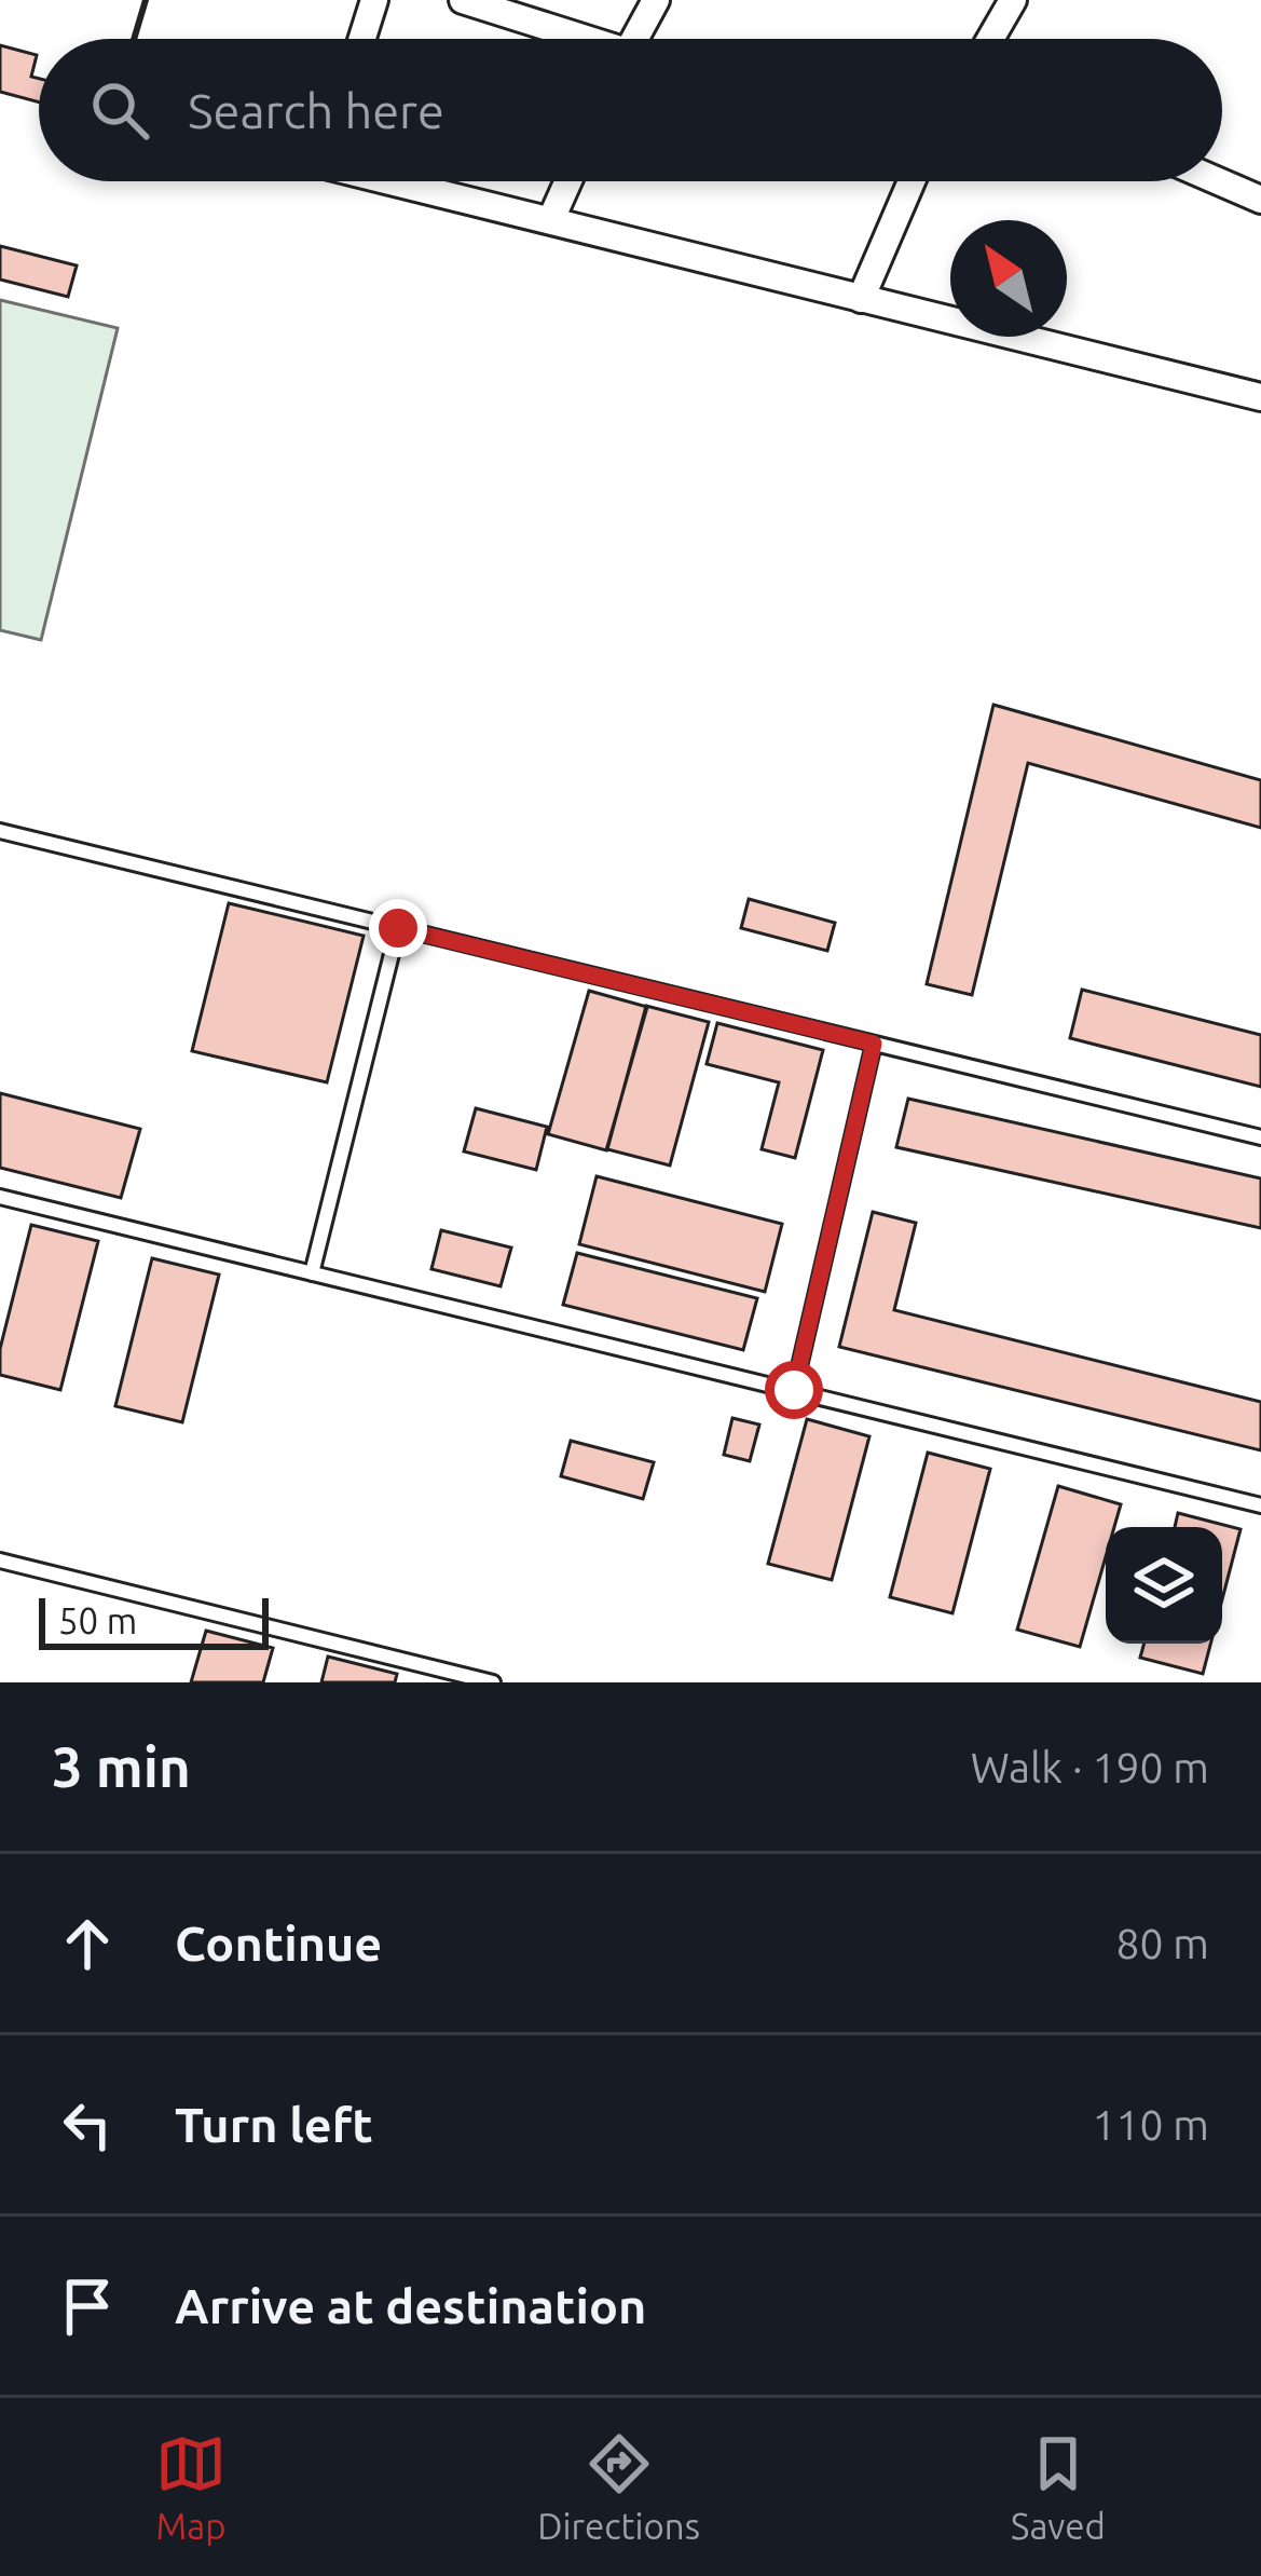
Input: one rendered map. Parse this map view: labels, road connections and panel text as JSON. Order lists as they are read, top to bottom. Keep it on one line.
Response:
{"scale_bar":"50 m","north":"top left","page":{"search":"Search here","scale":"50 m","heading":["3 min","Walk · 190 m"],"list":[["Continue","80 m"],["Turn left","110 m"],"Arrive at destination"],"nav":["Map","Directions","Saved"]}}
